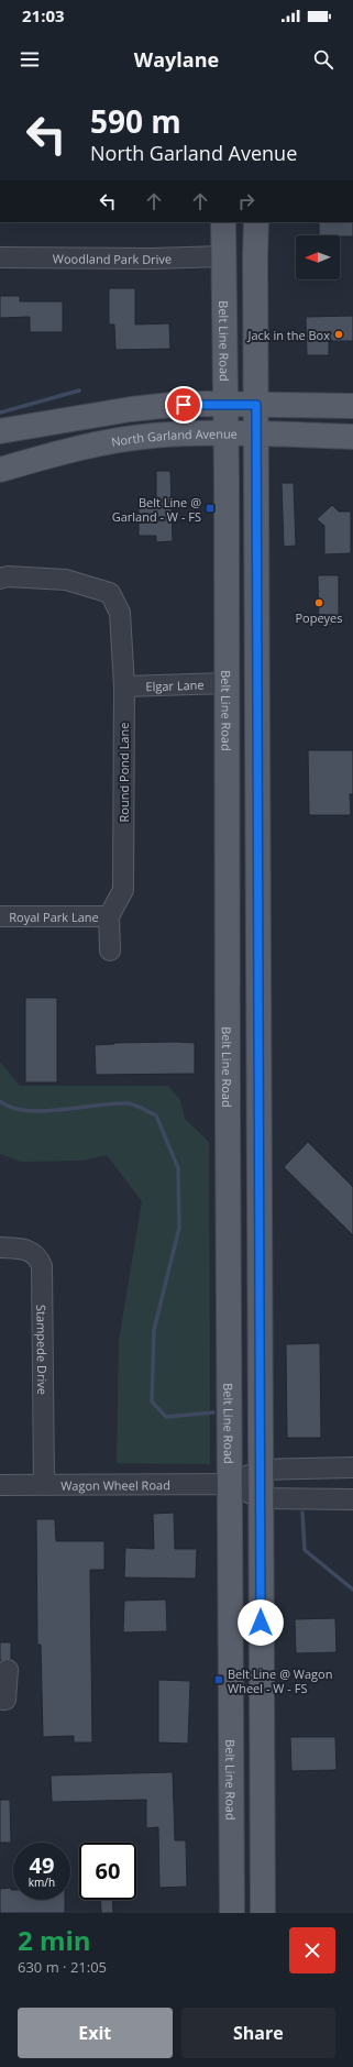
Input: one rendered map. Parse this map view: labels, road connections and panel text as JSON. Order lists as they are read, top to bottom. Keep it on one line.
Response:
{"streets":{"main road":["Belt Line Road","North Garland Avenue"],"street":["Woodland Park Drive","Elgar Lane","Round Pond Lane","Royal Park Lane","Stampede Drive","Wagon Wheel Road"]},"crossings":[["Woodland Park Drive","Belt Line Road"],["Belt Line Road","North Garland Avenue"],["Belt Line Road","Elgar Lane"],["Belt Line Road","Wagon Wheel Road"],["Elgar Lane","Round Pond Lane"],["Round Pond Lane","Royal Park Lane"],["Stampede Drive","Wagon Wheel Road"]],"places":{"other":["Jack in the Box","Popeyes"],"transit":["Belt Line @ Garland - W - FS","Belt Line @ Wagon Wheel - W - FS"]},"north":"left","page":{"status":"21:03","header":"Waylane","turn":["590 m","North Garland Avenue"],"speed":"49 km/h","limit":"60","heading":["2 min","630 m · 21:05"],"buttons":["Exit","Share"]}}
